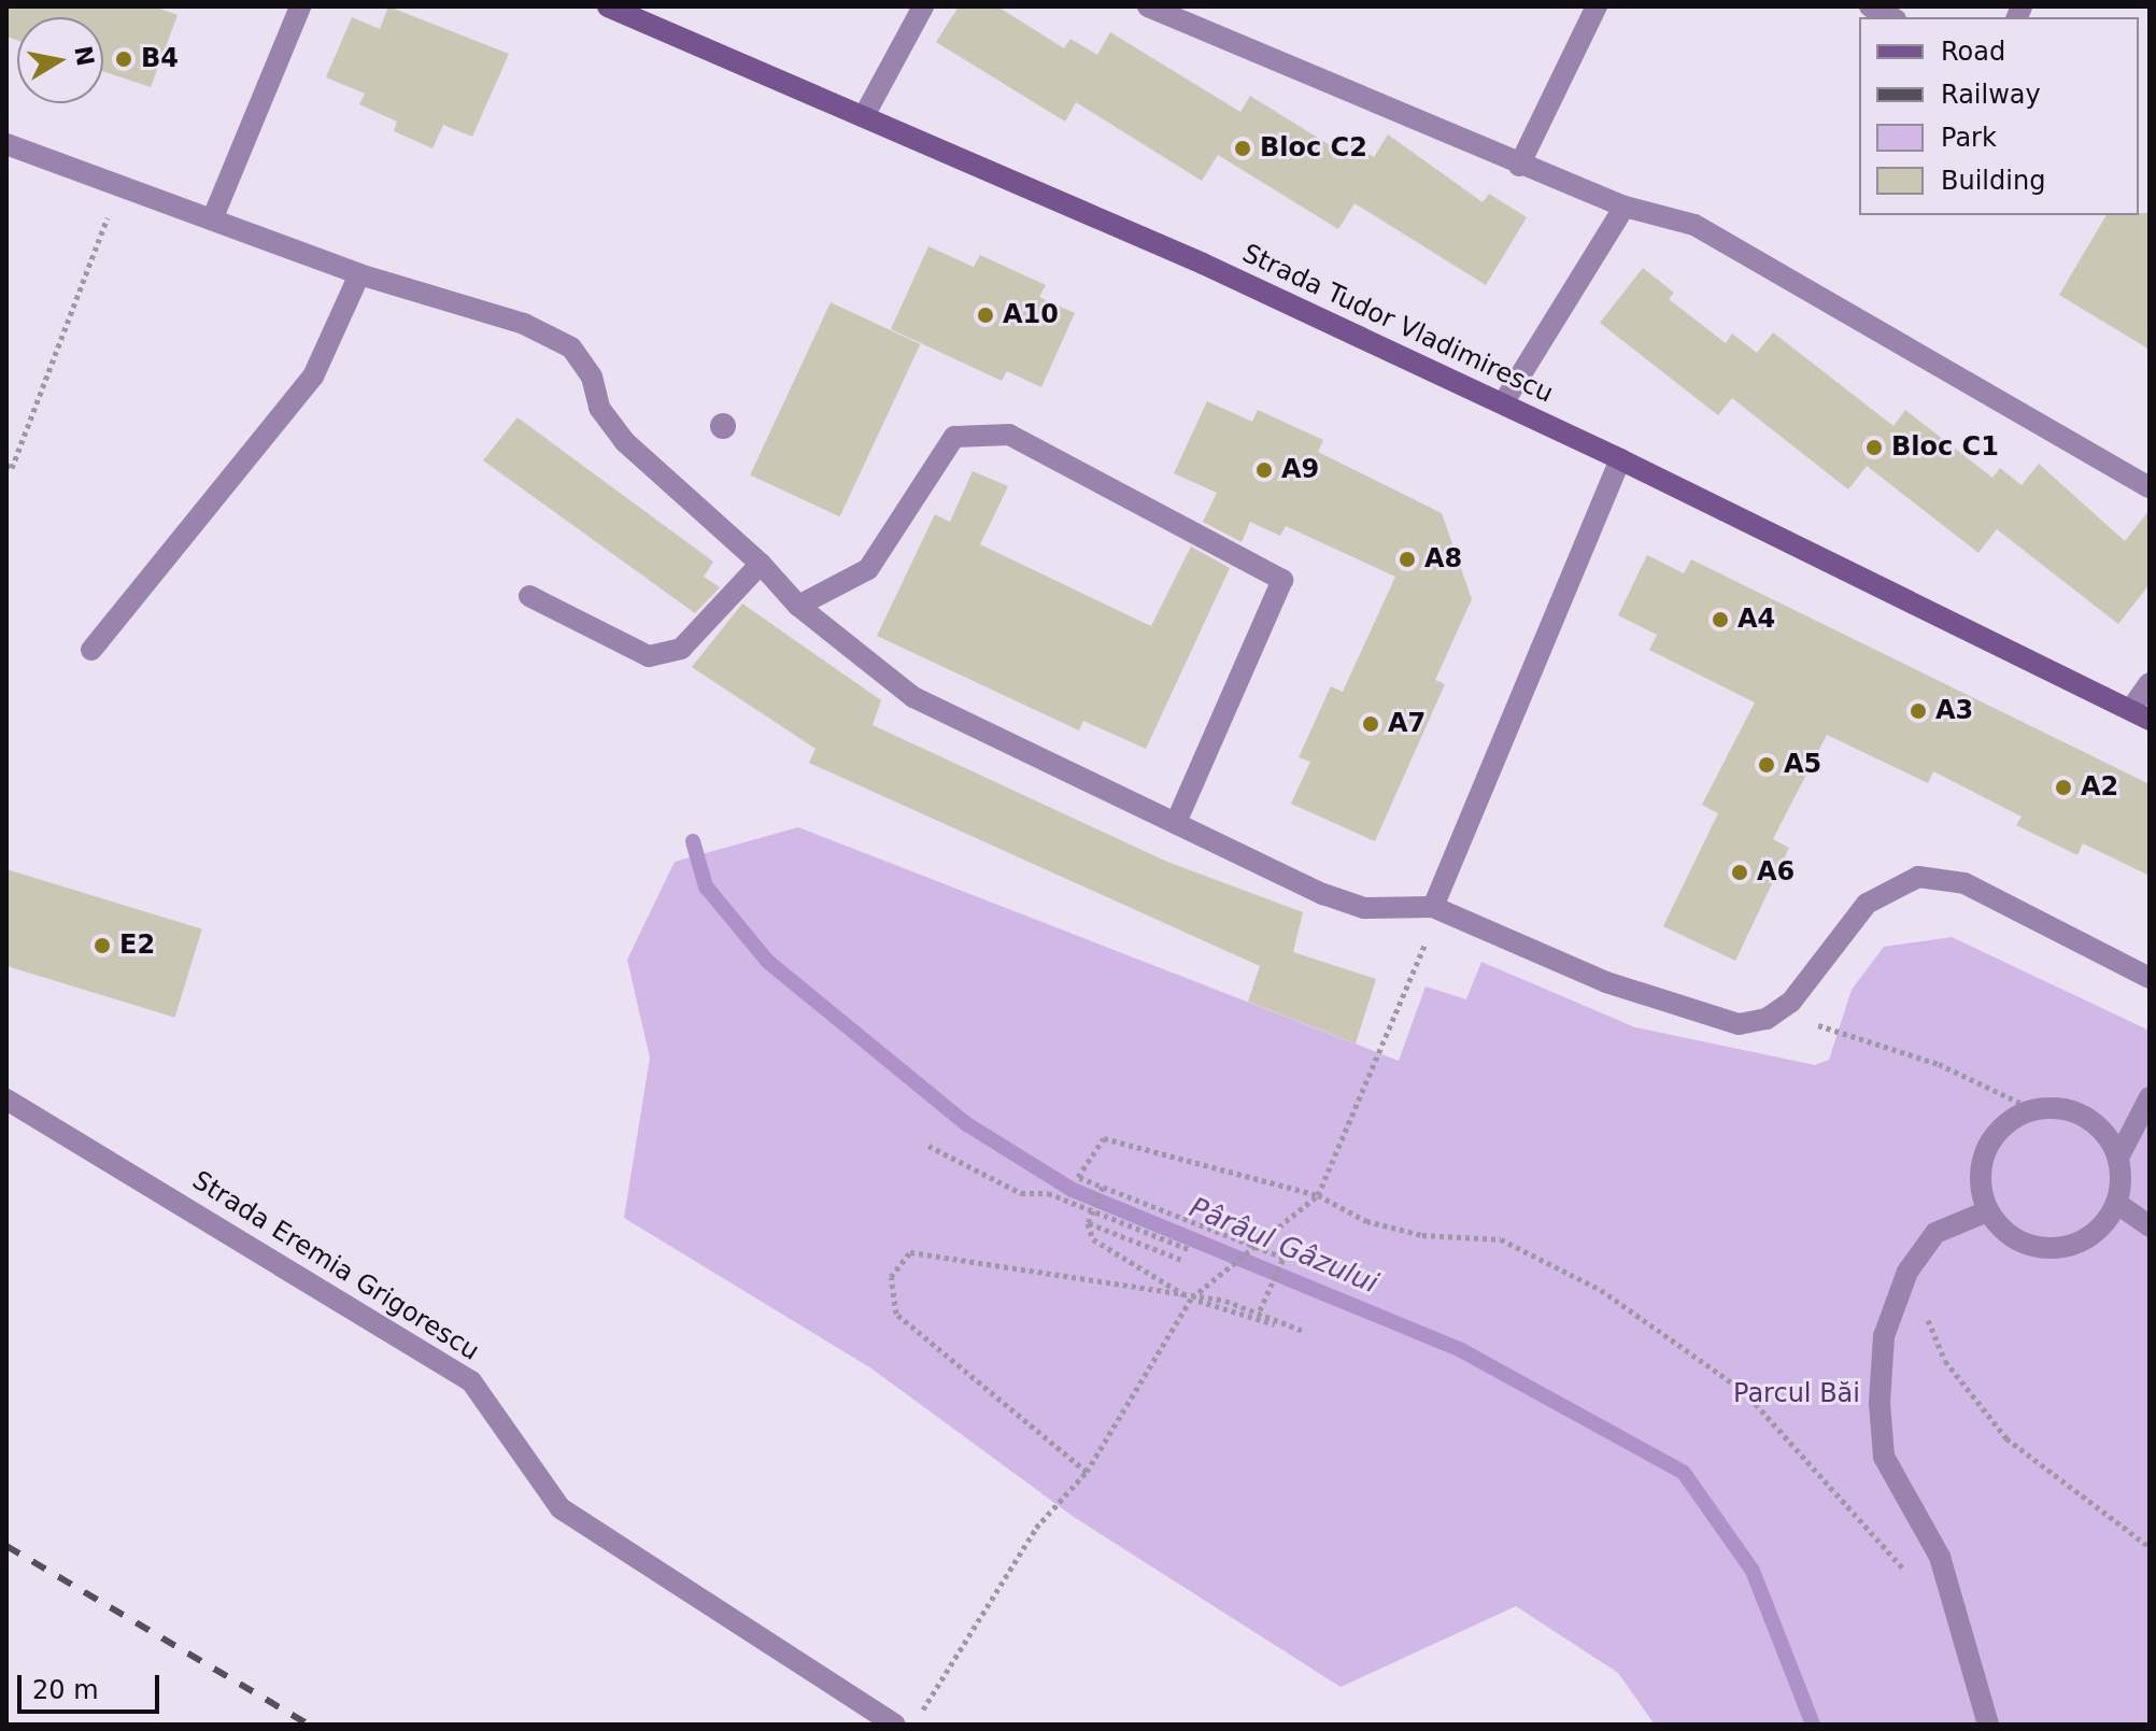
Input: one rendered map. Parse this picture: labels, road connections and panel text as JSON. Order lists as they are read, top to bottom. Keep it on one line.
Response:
{"streets":{"street":["Strada Tudor Vladimirescu","Strada Eremia Grigorescu"]},"water":["Pârâul Gâzului"],"parks":["Parcul Băi"],"places":["B4","Bloc C2","A10","Bloc C1","A9","A8","A4","A3","A7","A5","A2","A6","E2"],"legend":["Road","Railway","Park","Building"],"scale_bar":"20 m","north":"right"}
